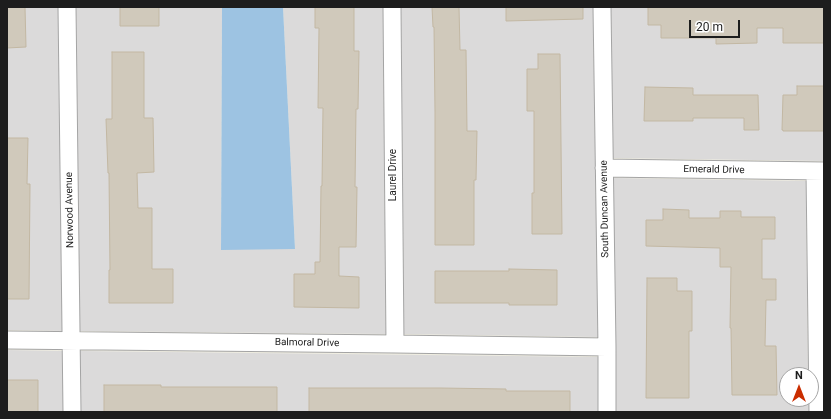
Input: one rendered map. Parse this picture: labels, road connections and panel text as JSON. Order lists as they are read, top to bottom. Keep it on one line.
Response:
{"streets":{"street":["Emerald Drive","Laurel Drive","South Duncan Avenue","Norwood Avenue","Balmoral Drive"]},"crossings":[["Emerald Drive","South Duncan Avenue"],["Laurel Drive","Balmoral Drive"],["South Duncan Avenue","Balmoral Drive"],["Norwood Avenue","Balmoral Drive"]],"scale_bar":"20 m","north":"top"}
